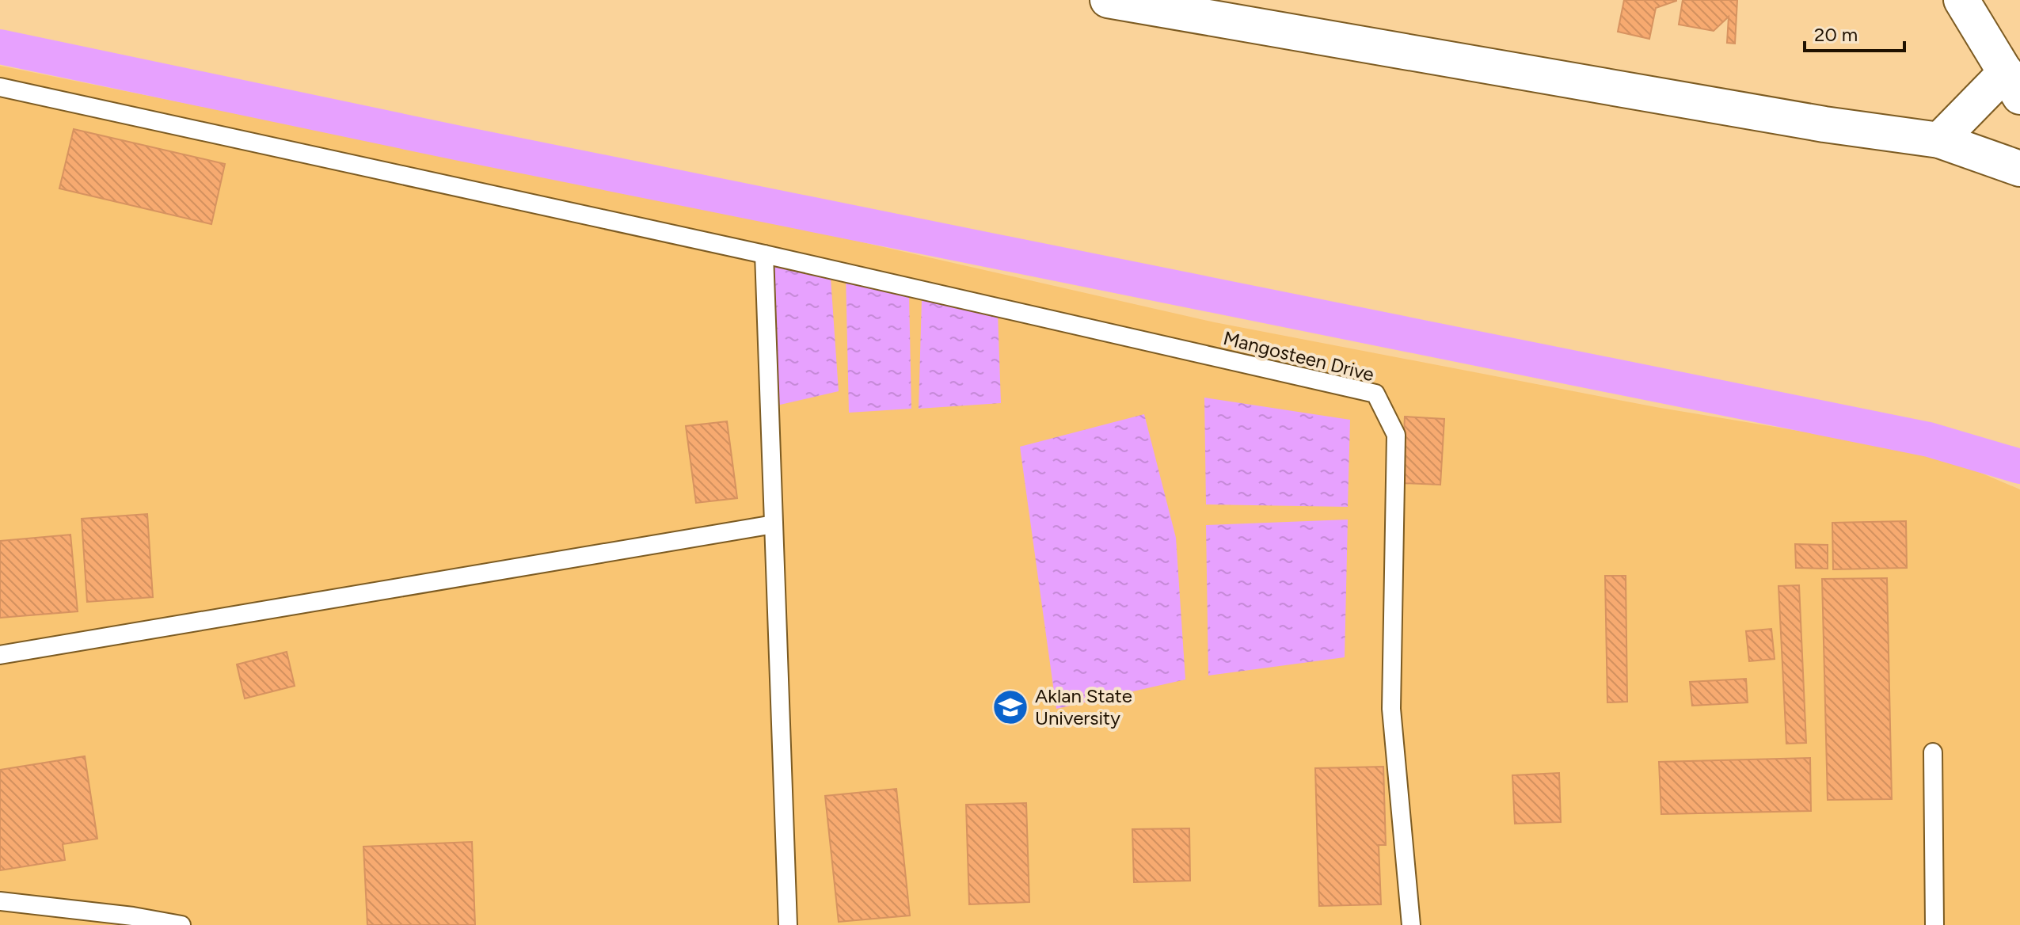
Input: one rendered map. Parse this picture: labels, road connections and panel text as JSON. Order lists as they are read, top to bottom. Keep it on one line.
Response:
{"streets":{"lane":["Mangosteen Drive"]},"places":{"school or university":["Aklan State University"]},"scale_bar":"20 m"}
